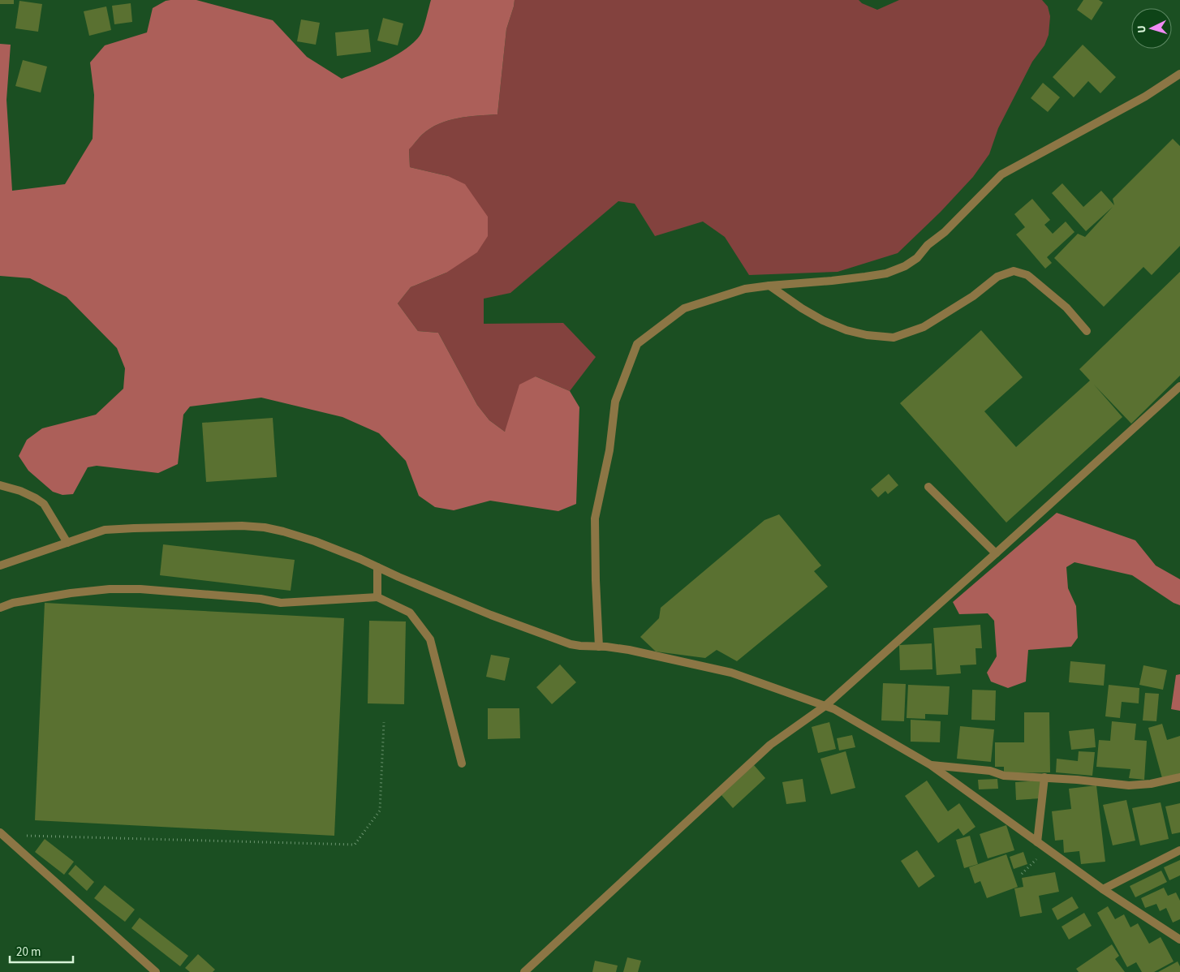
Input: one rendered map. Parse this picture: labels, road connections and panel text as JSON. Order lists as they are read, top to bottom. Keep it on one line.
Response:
{"scale_bar":"20 m","north":"left"}
